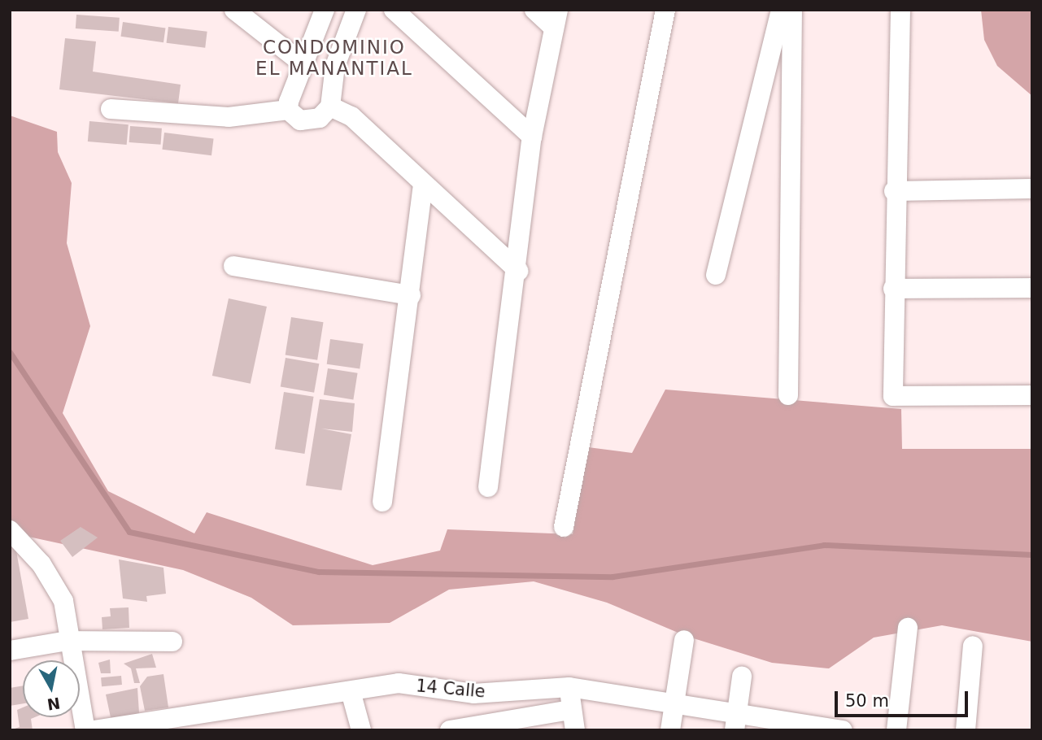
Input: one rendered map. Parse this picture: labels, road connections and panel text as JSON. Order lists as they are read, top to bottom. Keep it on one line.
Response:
{"streets":{"street":["14 Calle"]},"districts":["CONDOMINIO EL MANANTIAL"],"scale_bar":"50 m","north":"bottom"}
